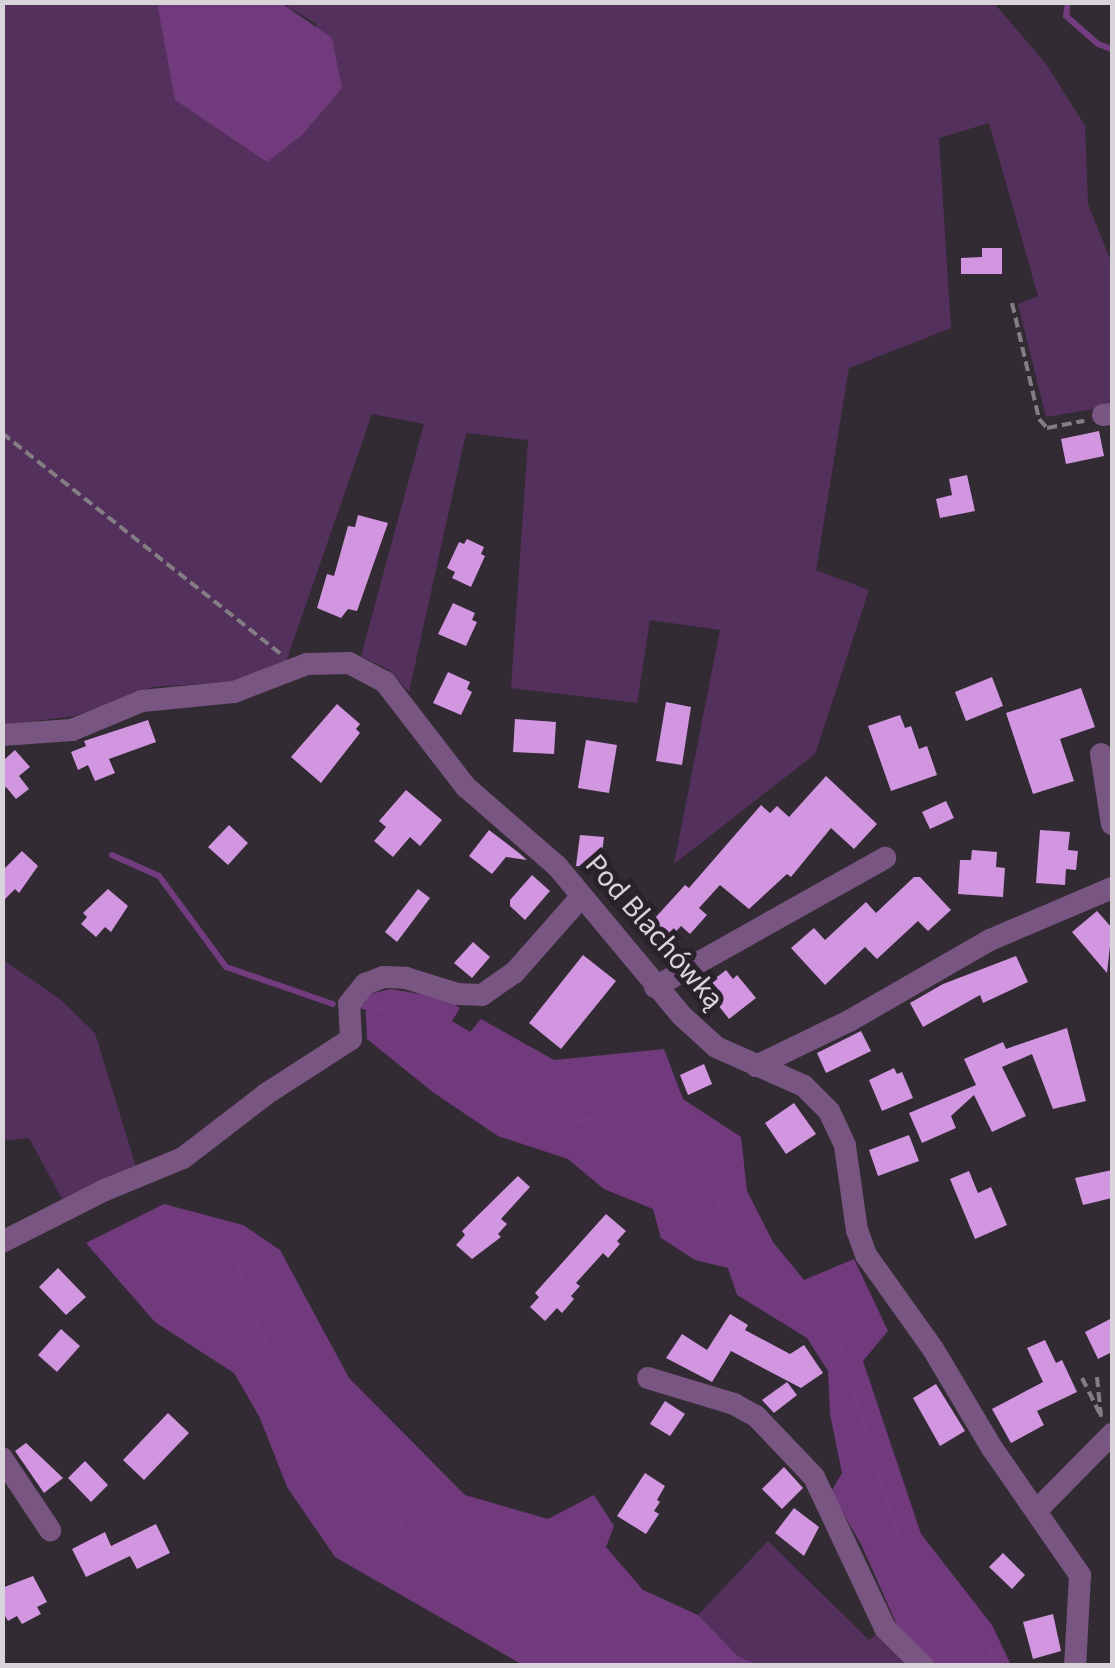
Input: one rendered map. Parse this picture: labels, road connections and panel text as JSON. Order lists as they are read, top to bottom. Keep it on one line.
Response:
{"streets":{"street":["Pod Blachówką"]}}
